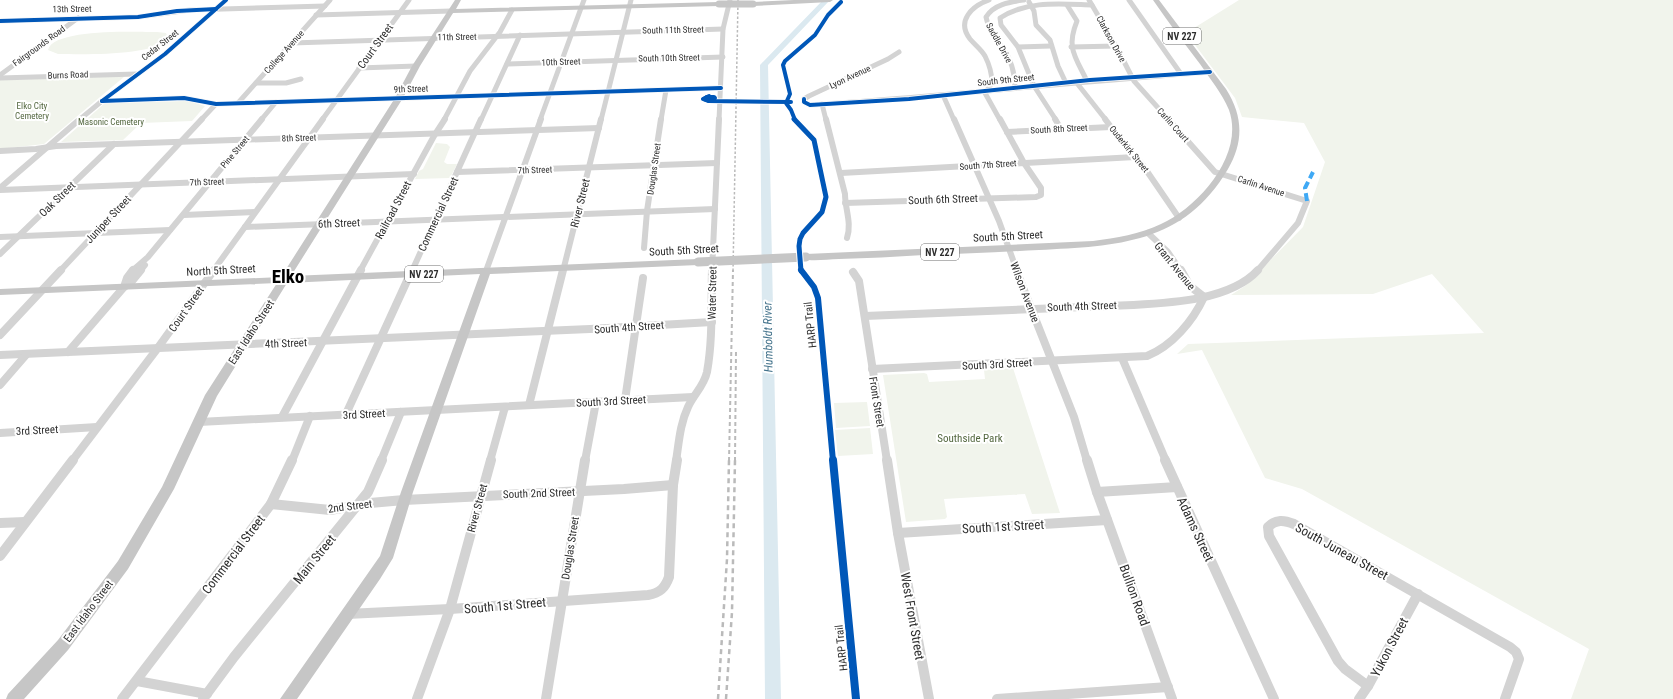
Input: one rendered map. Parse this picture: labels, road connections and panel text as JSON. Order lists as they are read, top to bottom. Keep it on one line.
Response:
{"streets":{"main road":["NV 227","South 5th Street","North 5th Street","East Idaho Street"],"street":["13th Street","South 11th Street","11th Street","Clarkson Drive","Saddle Drive","Cedar Street","Fairgrounds Road","Court Street","College Avenue","South 10th Street","10th Street","Burns Road","Lyon Avenue","South 9th Street","9th Street","Carlin Court","South 8th Street","8th Street","Ouderkirk Street","Pine Street","South 7th Street","Douglas Street","7th Street","Carlin Avenue","Oak Street","South 6th Street","River Street","Railroad Street","Commercial Street","Juniper Street","6th Street","Grant Avenue","Wilson Avenue","Water Street","South 4th Street","4th Street","South 3rd Street","Front Street","3rd Street","South 2nd Street","2nd Street","South 1st Street","Adams Street","South Juneau Street","Main Street","Bullion Road","West Front Street","Yukon Street"],"cycle path":["HARP Trail"]},"crossings":[["13th Street","Cedar Street"],["13th Street","Fairgrounds Road"],["13th Street","College Avenue"],["South 11th Street","11th Street"],["South 11th Street","River Street"],["South 11th Street","Water Street"],["NV 227","South 9th Street"],["NV 227","South 5th Street"],["11th Street","Court Street"],["11th Street","College Avenue"],["11th Street","River Street"],["11th Street","Railroad Street"],["11th Street","Commercial Street"],["11th Street","East Idaho Street"],["Clarkson Drive","South 9th Street"],["Clarkson Drive","Carlin Court"],["Saddle Drive","South 9th Street"],["Cedar Street","Burns Road"],["Cedar Street","9th Street"],["Cedar Street","8th Street"],["Cedar Street","7th Street"],["Court Street","9th Street"],["Court Street","8th Street"],["Court Street","7th Street"],["Court Street","6th Street"],["Court Street","North 5th Street"],["Court Street","4th Street"],["Court Street","3rd Street"],["College Avenue","9th Street"],["South 10th Street","10th Street"],["South 10th Street","River Street"],["South 10th Street","Water Street"],["10th Street","River Street"],["10th Street","Commercial Street"],["Lyon Avenue","South 9th Street"],["South 9th Street","Carlin Court"],["South 9th Street","Ouderkirk Street"],["South 9th Street","South 5th Street"],["South 9th Street","Wilson Avenue"],["9th Street","Pine Street"],["9th Street","Douglas Street"],["9th Street","River Street"],["9th Street","Railroad Street"],["9th Street","Commercial Street"],["9th Street","Juniper Street"],["9th Street","Water Street"],["9th Street","East Idaho Street"],["Carlin Court","Carlin Avenue"],["Carlin Court","South 5th Street"],["South 8th Street","Ouderkirk Street"],["8th Street","Pine Street"],["8th Street","Oak Street"],["8th Street","River Street"],["8th Street","Railroad Street"],["8th Street","Commercial Street"],["8th Street","Juniper Street"],["8th Street","East Idaho Street"],["Ouderkirk Street","South 7th Street"],["Ouderkirk Street","South 5th Street"],["Pine Street","7th Street"],["Pine Street","North 5th Street"],["Pine Street","4th Street"],["South 7th Street","South 6th Street"],["South 7th Street","Wilson Avenue"],["Douglas Street","South 3rd Street"],["Douglas Street","South 2nd Street"],["Douglas Street","South 1st Street"],["7th Street","Oak Street"],["7th Street","River Street"],["7th Street","Railroad Street"],["7th Street","Commercial Street"],["7th Street","Juniper Street"],["7th Street","East Idaho Street"],["Carlin Avenue","South 5th Street"],["Carlin Avenue","South 4th Street"],["South 6th Street","Wilson Avenue"],["River Street","6th Street"],["River Street","South 5th Street"],["River Street","North 5th Street"],["River Street","South 4th Street"],["River Street","4th Street"],["River Street","South 3rd Street"],["River Street","3rd Street"],["River Street","South 2nd Street"],["River Street","South 1st Street"],["Railroad Street","6th Street"],["Railroad Street","North 5th Street"],["Railroad Street","4th Street"],["Railroad Street","3rd Street"],["Commercial Street","6th Street"],["Commercial Street","North 5th Street"],["Commercial Street","4th Street"],["Commercial Street","3rd Street"],["Commercial Street","2nd Street"],["Juniper Street","North 5th Street"],["6th Street","East Idaho Street"],["South 5th Street","Grant Avenue"],["South 5th Street","North 5th Street"],["South 5th Street","Wilson Avenue"],["Grant Avenue","South 4th Street"],["Grant Avenue","South 3rd Street"],["North 5th Street","East Idaho Street"],["Wilson Avenue","South 4th Street"],["Wilson Avenue","South 3rd Street"],["Wilson Avenue","Bullion Road"],["Water Street","South 4th Street"],["Water Street","South 3rd Street"],["Water Street","South 2nd Street"],["Water Street","South 1st Street"],["South 4th Street","4th Street"],["South 4th Street","South 3rd Street"],["South 4th Street","Front Street"],["East Idaho Street","4th Street"],["East Idaho Street","3rd Street"],["South 3rd Street","Front Street"],["South 3rd Street","3rd Street"],["South 3rd Street","Adams Street"],["Front Street","South 1st Street"],["Front Street","West Front Street"],["3rd Street","Main Street"],["South 2nd Street","2nd Street"],["2nd Street","Main Street"],["South 1st Street","Bullion Road"],["South 1st Street","West Front Street"],["South Juneau Street","Yukon Street"]],"districts":["Elko"],"water":["Humboldt River"],"parks":["Elko City Cemetery","Masonic Cemetery","Southside Park"]}
